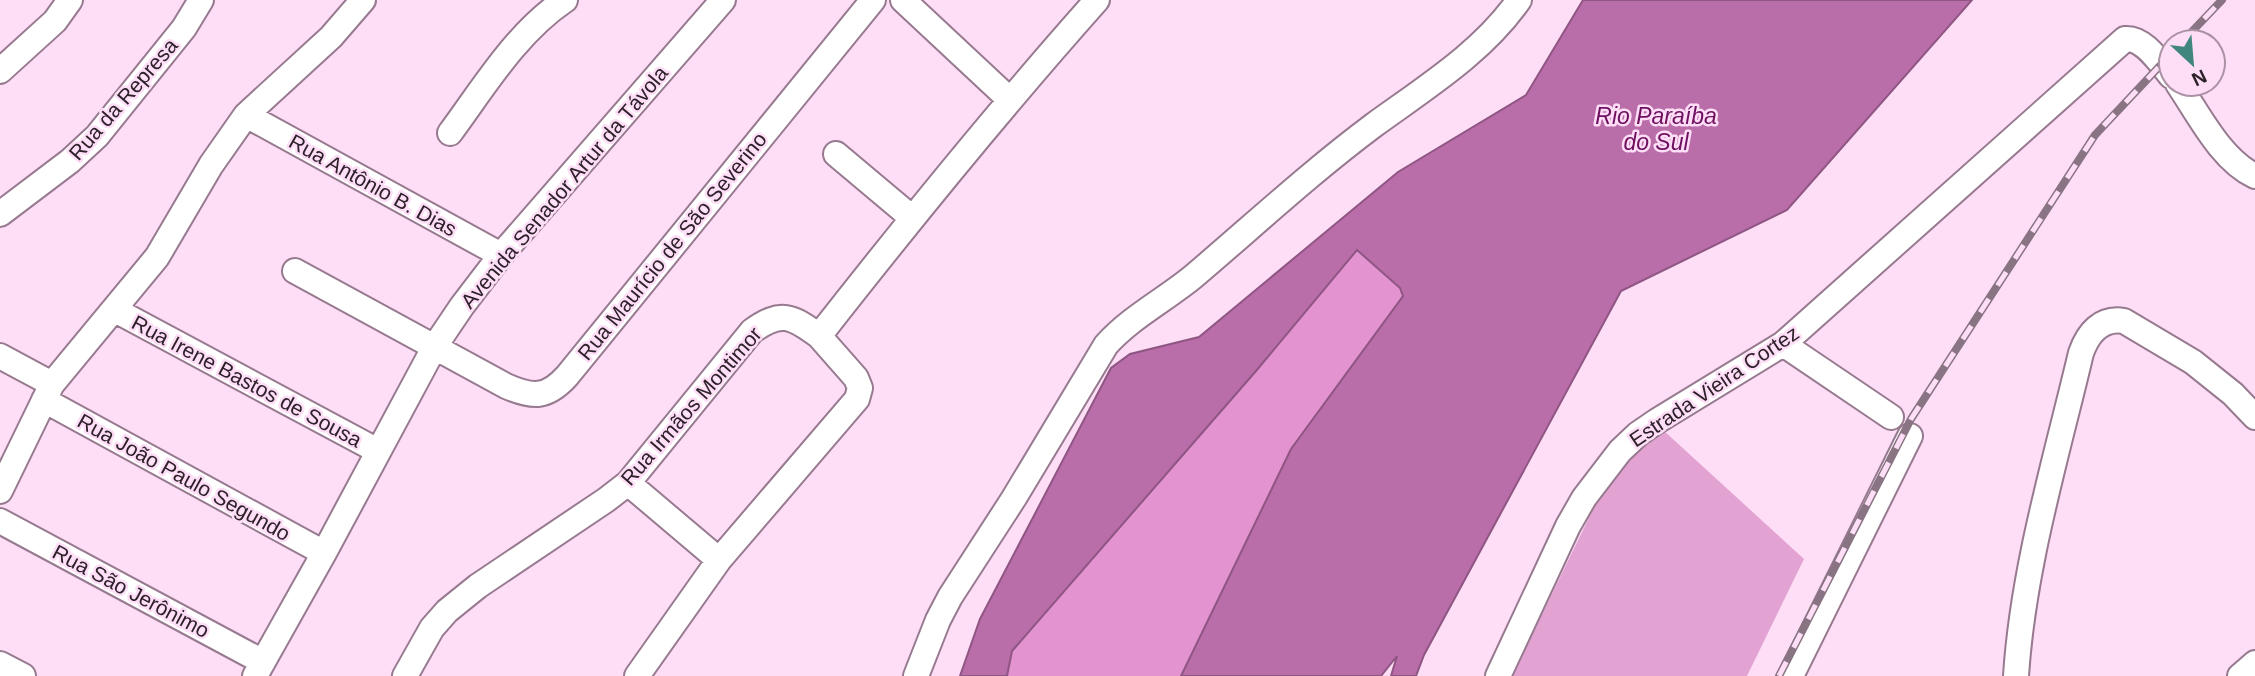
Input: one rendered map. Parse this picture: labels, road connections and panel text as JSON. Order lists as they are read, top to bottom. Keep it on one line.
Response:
{"streets":{"street":["Rua da Represa","Rua Antônio B. Dias","Avenida Senador Artur da Távola","Rua Maurício de São Severino","Rua Irene Bastos de Sousa","Estrada Vieira Cortez","Rua Irmãos Montimor","Rua João Paulo Segundo","Rua São Jerônimo"]},"crossings":[["Rua Antônio B. Dias","Avenida Senador Artur da Távola"],["Avenida Senador Artur da Távola","Rua Maurício de São Severino"],["Avenida Senador Artur da Távola","Rua Irene Bastos de Sousa"],["Avenida Senador Artur da Távola","Rua João Paulo Segundo"],["Avenida Senador Artur da Távola","Rua São Jerônimo"]],"water":["Rio Paraíba do Sul"],"north":"bottom right"}
